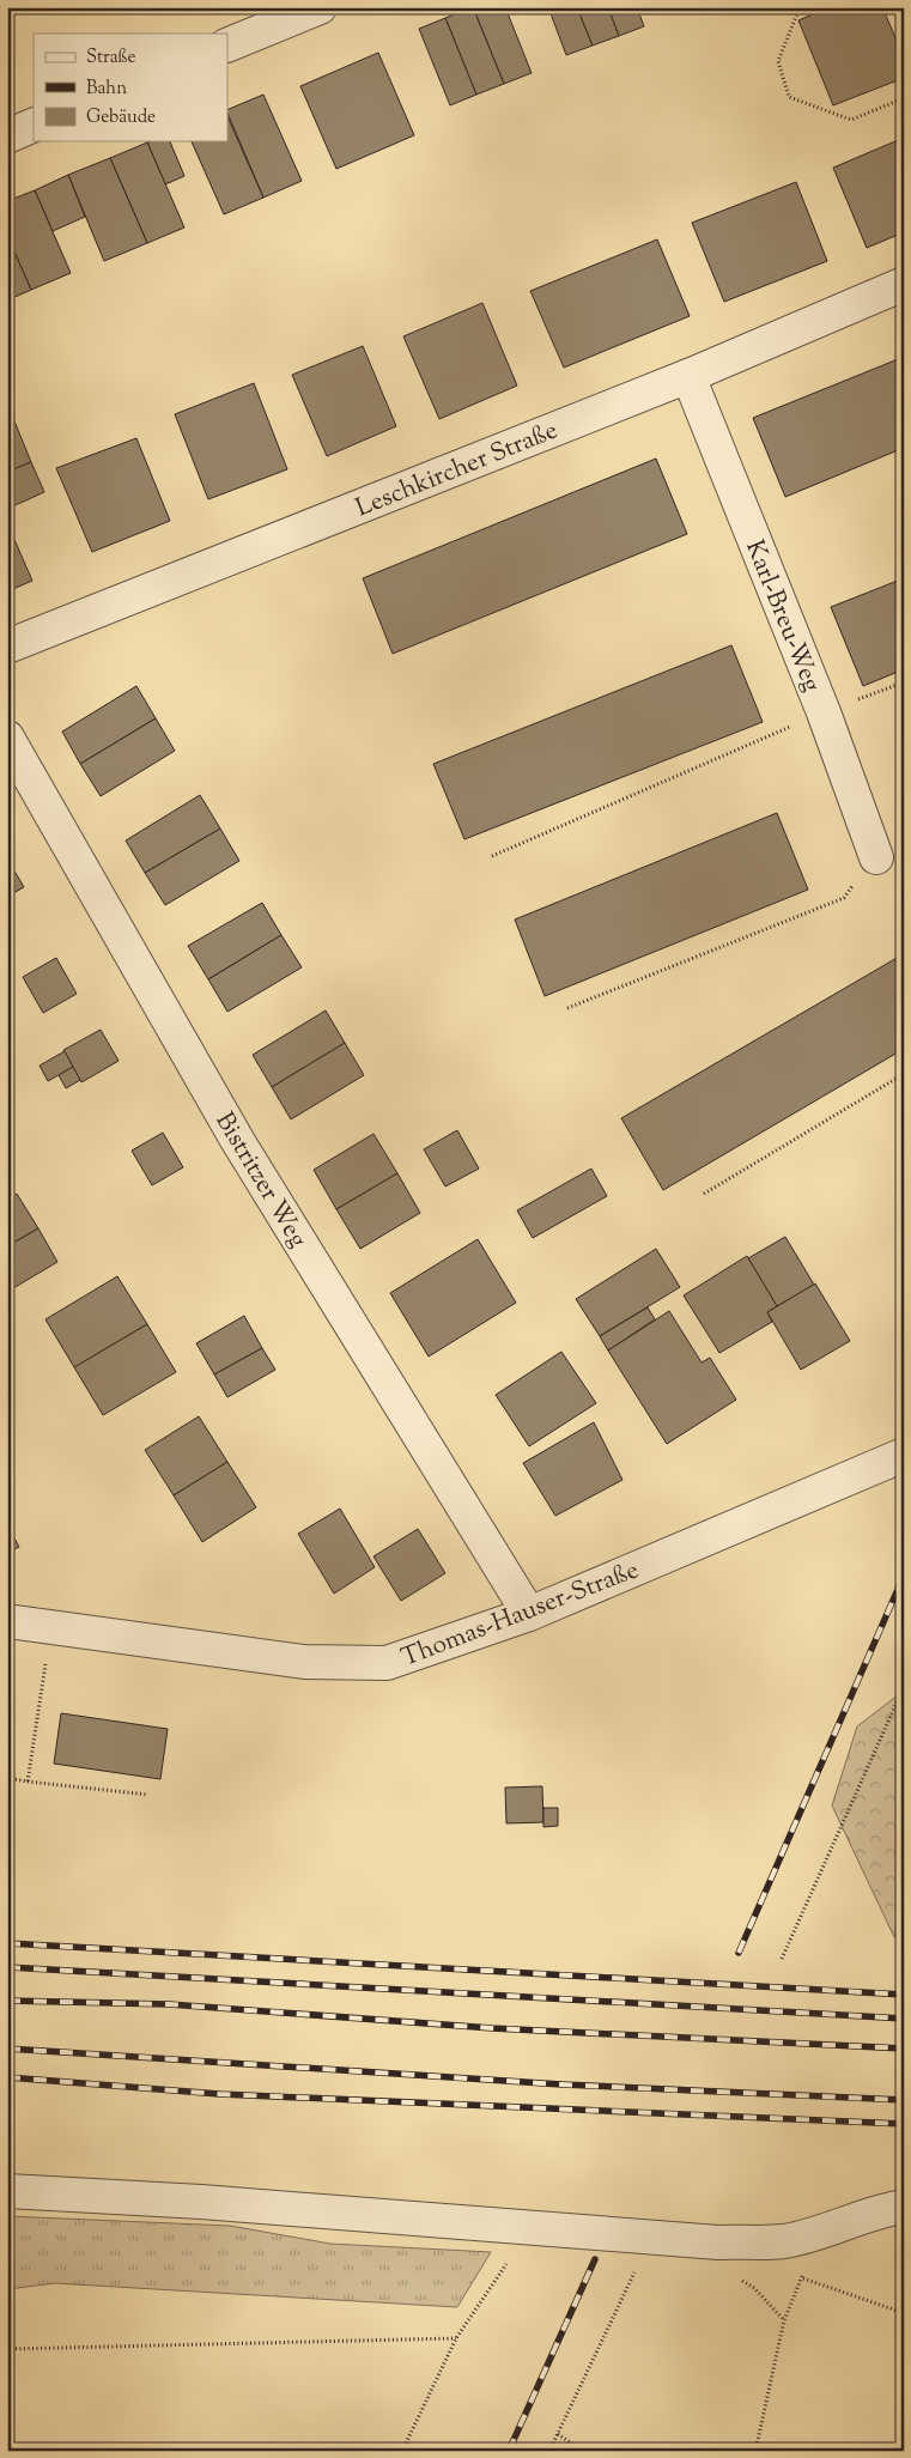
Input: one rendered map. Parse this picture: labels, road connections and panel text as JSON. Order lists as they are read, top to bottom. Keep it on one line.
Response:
{"streets":{"street":["Leschkircher Straße","Karl-Breu-Weg","Bistritzer Weg","Thomas-Hauser-Straße"]},"crossings":[["Leschkircher Straße","Karl-Breu-Weg"],["Bistritzer Weg","Thomas-Hauser-Straße"]],"legend":["Straße","Bahn","Gebäude"]}
